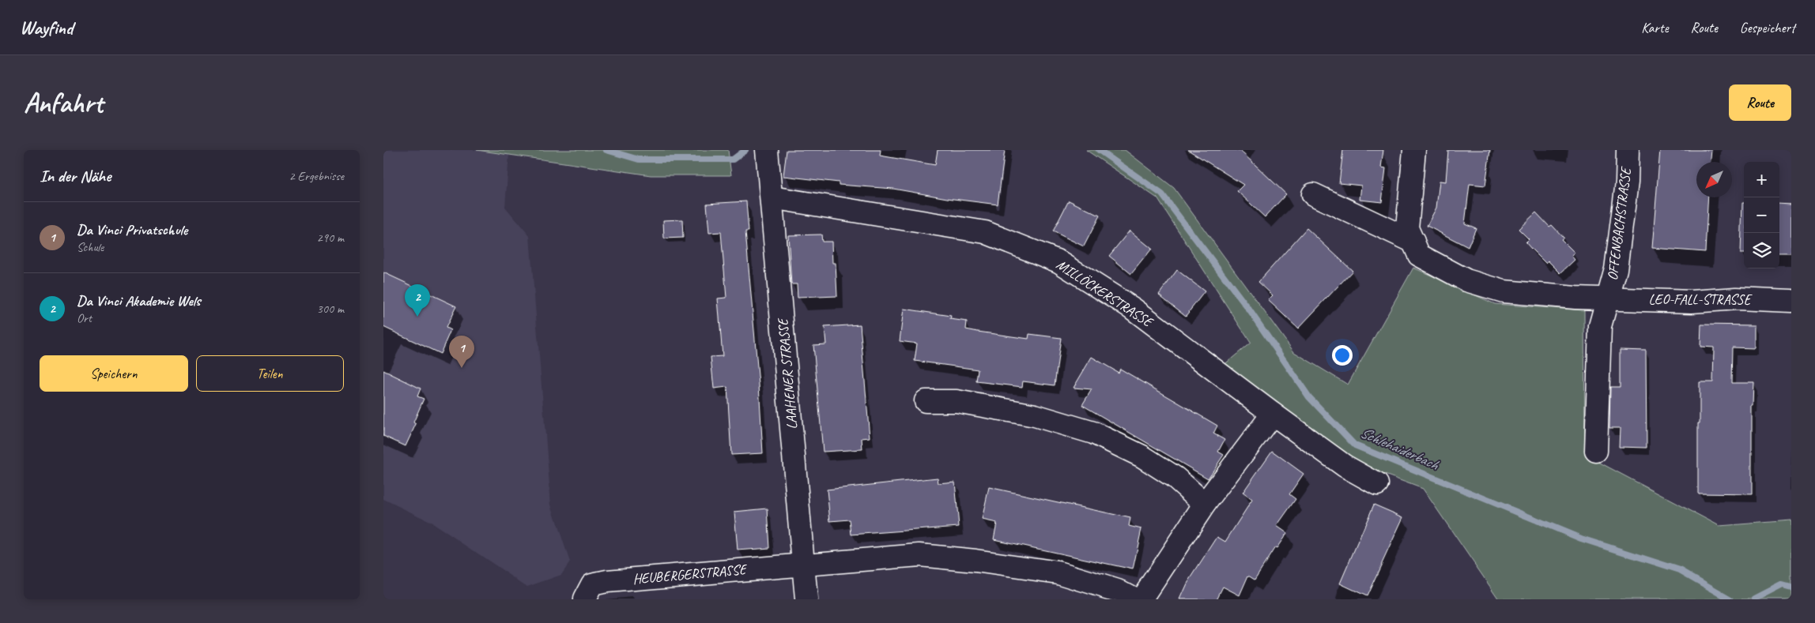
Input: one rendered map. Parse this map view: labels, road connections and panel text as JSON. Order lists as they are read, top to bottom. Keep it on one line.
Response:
{"streets":{"street":["OFFENBACHSTRASSE","MILLÖCKERSTRASSE","LEO-FALL-STRASSE","LAAHENER STRASSE","HEUBERGERSTRASSE"]},"crossings":[["OFFENBACHSTRASSE","LEO-FALL-STRASSE"],["MILLÖCKERSTRASSE","LAAHENER STRASSE"],["LAAHENER STRASSE","HEUBERGERSTRASSE"]],"water":["Schlehaiderbach"],"north":"bottom left","page":{"header":"Wayfind","nav":["Karte","Route","Gespeichert"],"buttons":["Route",["Speichern","Teilen"]],"title":"Anfahrt","heading":["In der Nähe","2 Ergebnisse"],"map_buttons":["+","−"],"list":[{"mark":"1","name":"Da Vinci Privatschule","note":"Schule","value":"290 m"},{"mark":"2","name":"Da Vinci Akademie Wels","note":"Ort","value":"300 m"}],"pins":["2","1"]}}
